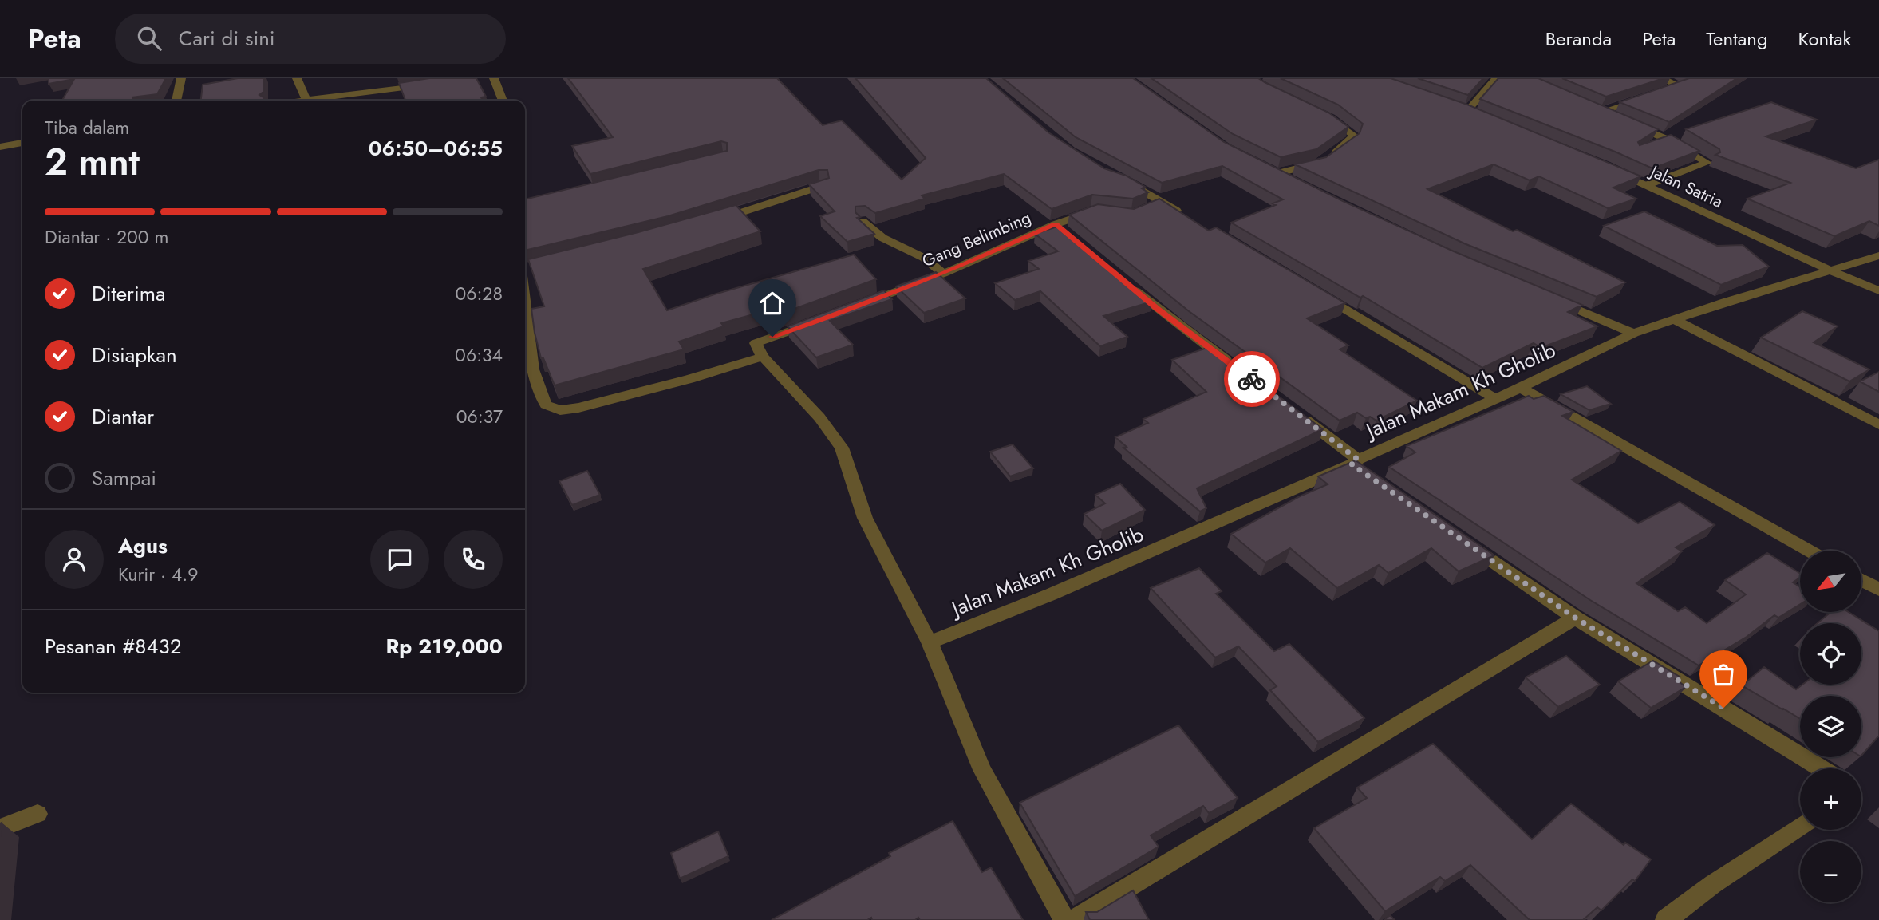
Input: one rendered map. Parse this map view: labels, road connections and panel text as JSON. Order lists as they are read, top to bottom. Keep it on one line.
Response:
{"streets":{"street":["Jalan Satria","Gang Belimbing","Jalan Makam Kh Gholib"]},"crossings":[["Jalan Satria","Jalan Makam Kh Gholib"]],"north":"bottom left","page":{"header":"Peta","search":"Cari di sini","nav":["Beranda","Peta","Tentang","Kontak"],"heading":["2 mnt","Tiba dalam","06:50–06:55"],"panel":["Agus","Kurir · 4.9","Pesanan #8432","Rp 219,000"],"bar":"Diantar · 200 m","list":[["Diterima","06:28"],["Disiapkan","06:34"],["Diantar","06:37"],"Sampai"],"map_buttons":["+","−"]}}
